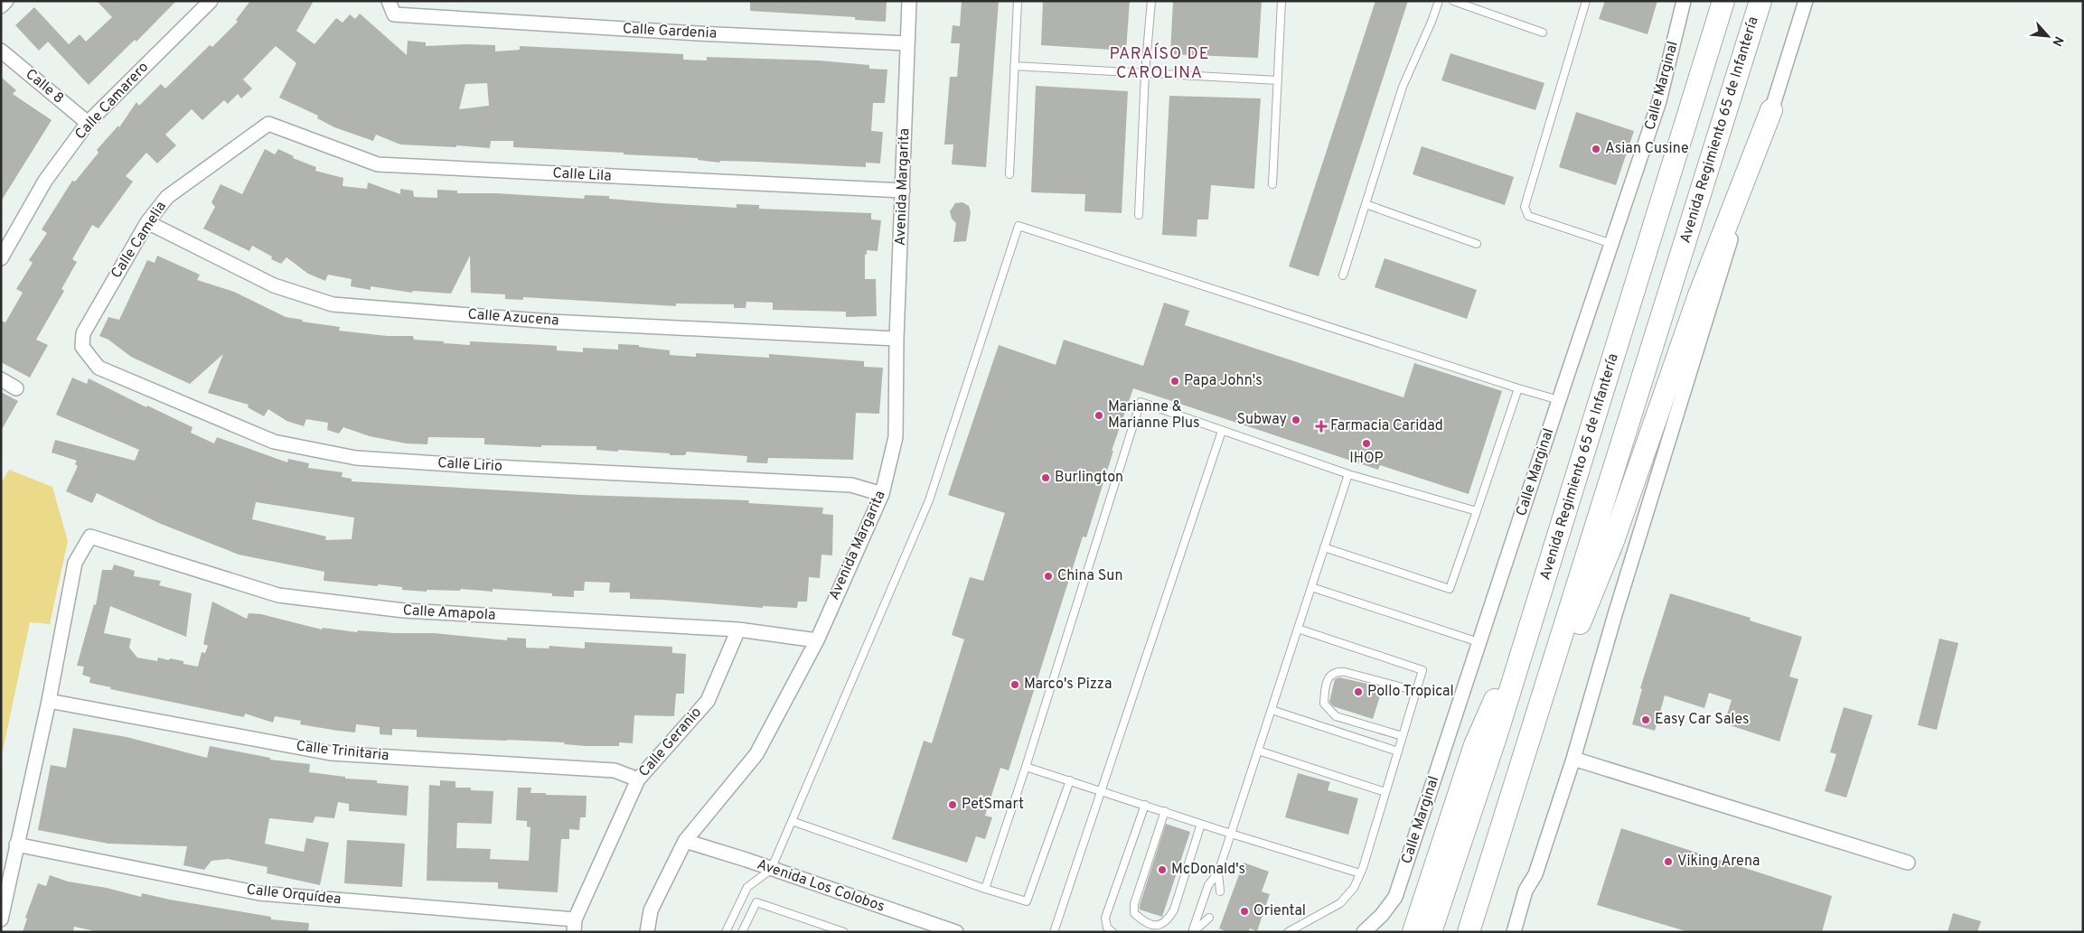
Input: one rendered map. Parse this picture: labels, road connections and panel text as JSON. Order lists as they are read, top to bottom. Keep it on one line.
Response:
{"streets":{"main road":["Avenida Regimiento 65 de Infantería"],"street":["Calle Gardenia","Calle Marginal","Calle 8","Calle Camarero","Calle Lila","Avenida Margarita","Calle Camelia","Calle Azucena","Calle Lirio","Calle Amapola","Calle Geranio","Calle Trinitaria","Avenida Los Colobos","Calle Orquídea"]},"crossings":[["Calle Gardenia","Avenida Margarita"],["Calle 8","Calle Camarero"],["Calle Lila","Avenida Margarita"],["Calle Lila","Calle Camelia"],["Avenida Margarita","Calle Azucena"],["Avenida Margarita","Calle Lirio"],["Avenida Margarita","Calle Amapola"],["Avenida Margarita","Avenida Los Colobos"],["Calle Camelia","Calle Azucena"],["Calle Camelia","Calle Lirio"],["Calle Amapola","Calle Geranio"],["Calle Amapola","Calle Trinitaria"],["Calle Geranio","Calle Trinitaria"],["Calle Geranio","Calle Orquídea"]],"districts":["PARAÍSO DE CAROLINA"],"places":{"other":["Asian Cusine","Papa John's","Marianne & Marianne Plus","Subway","IHOP","Burlington","China Sun","Marco's Pizza","Pollo Tropical","Easy Car Sales","PetSmart","Viking Arena","McDonald's","Oriental"],"health":["Farmacia Caridad"]},"north":"bottom right"}
